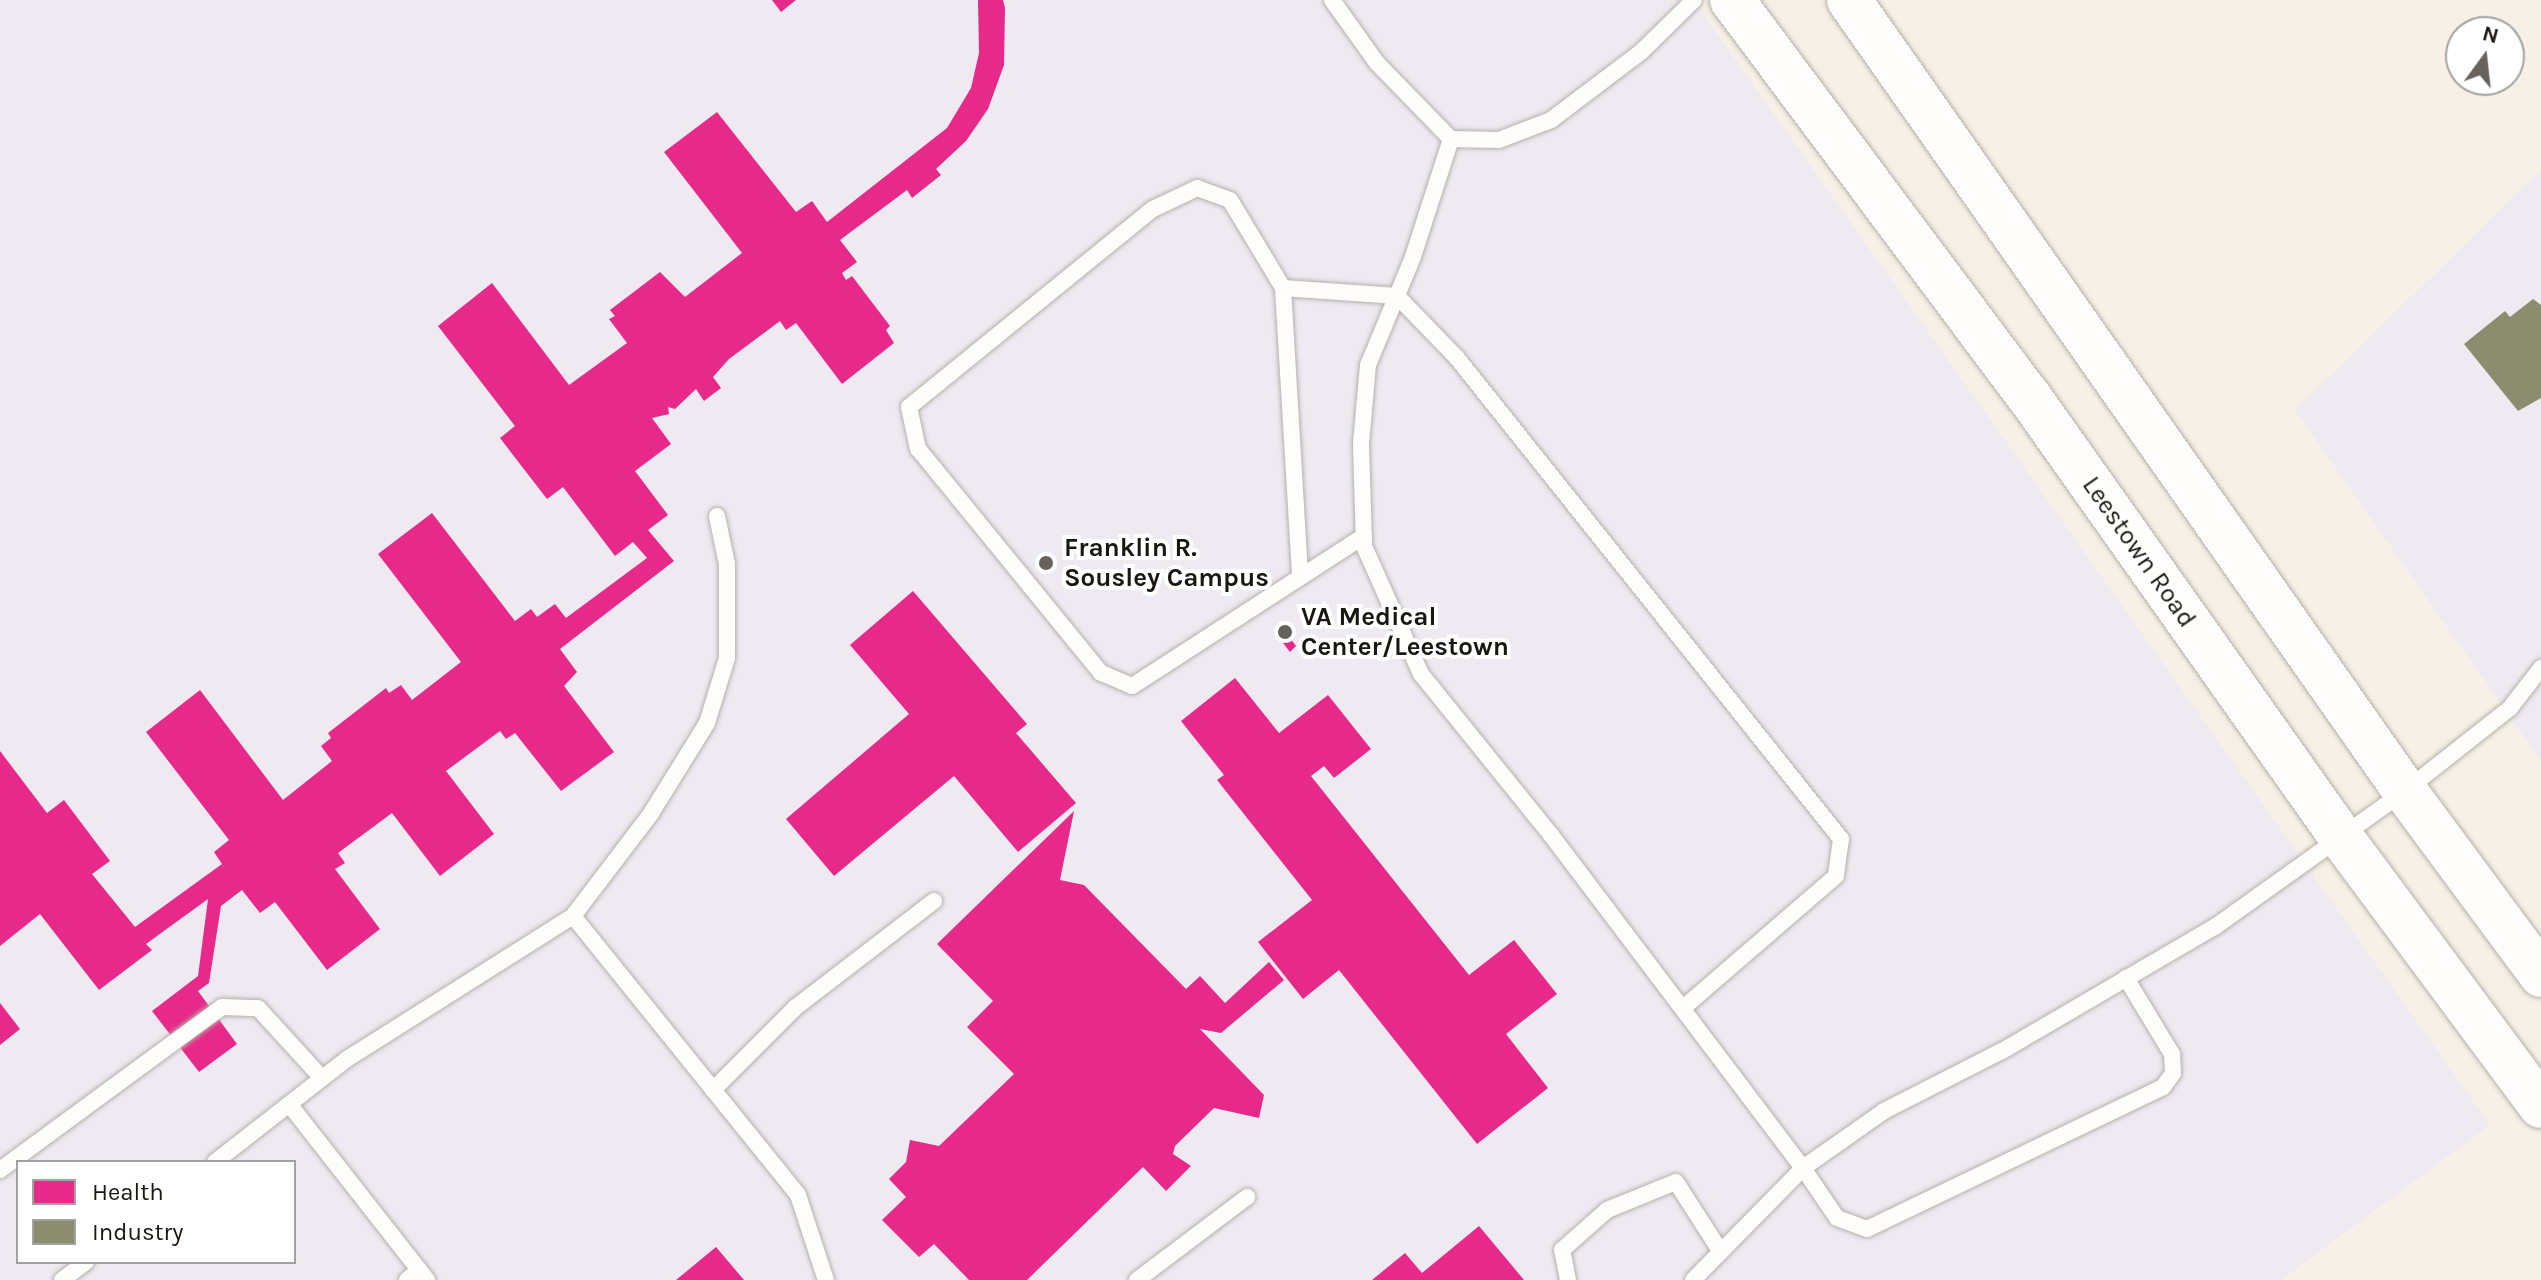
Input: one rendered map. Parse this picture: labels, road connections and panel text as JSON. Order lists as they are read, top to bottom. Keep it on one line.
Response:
{"streets":{"main road":["Leestown Road"]},"places":["Franklin R. Sousley Campus","VA Medical Center/Leestown"],"legend":["Health","Industry"],"north":"top"}
